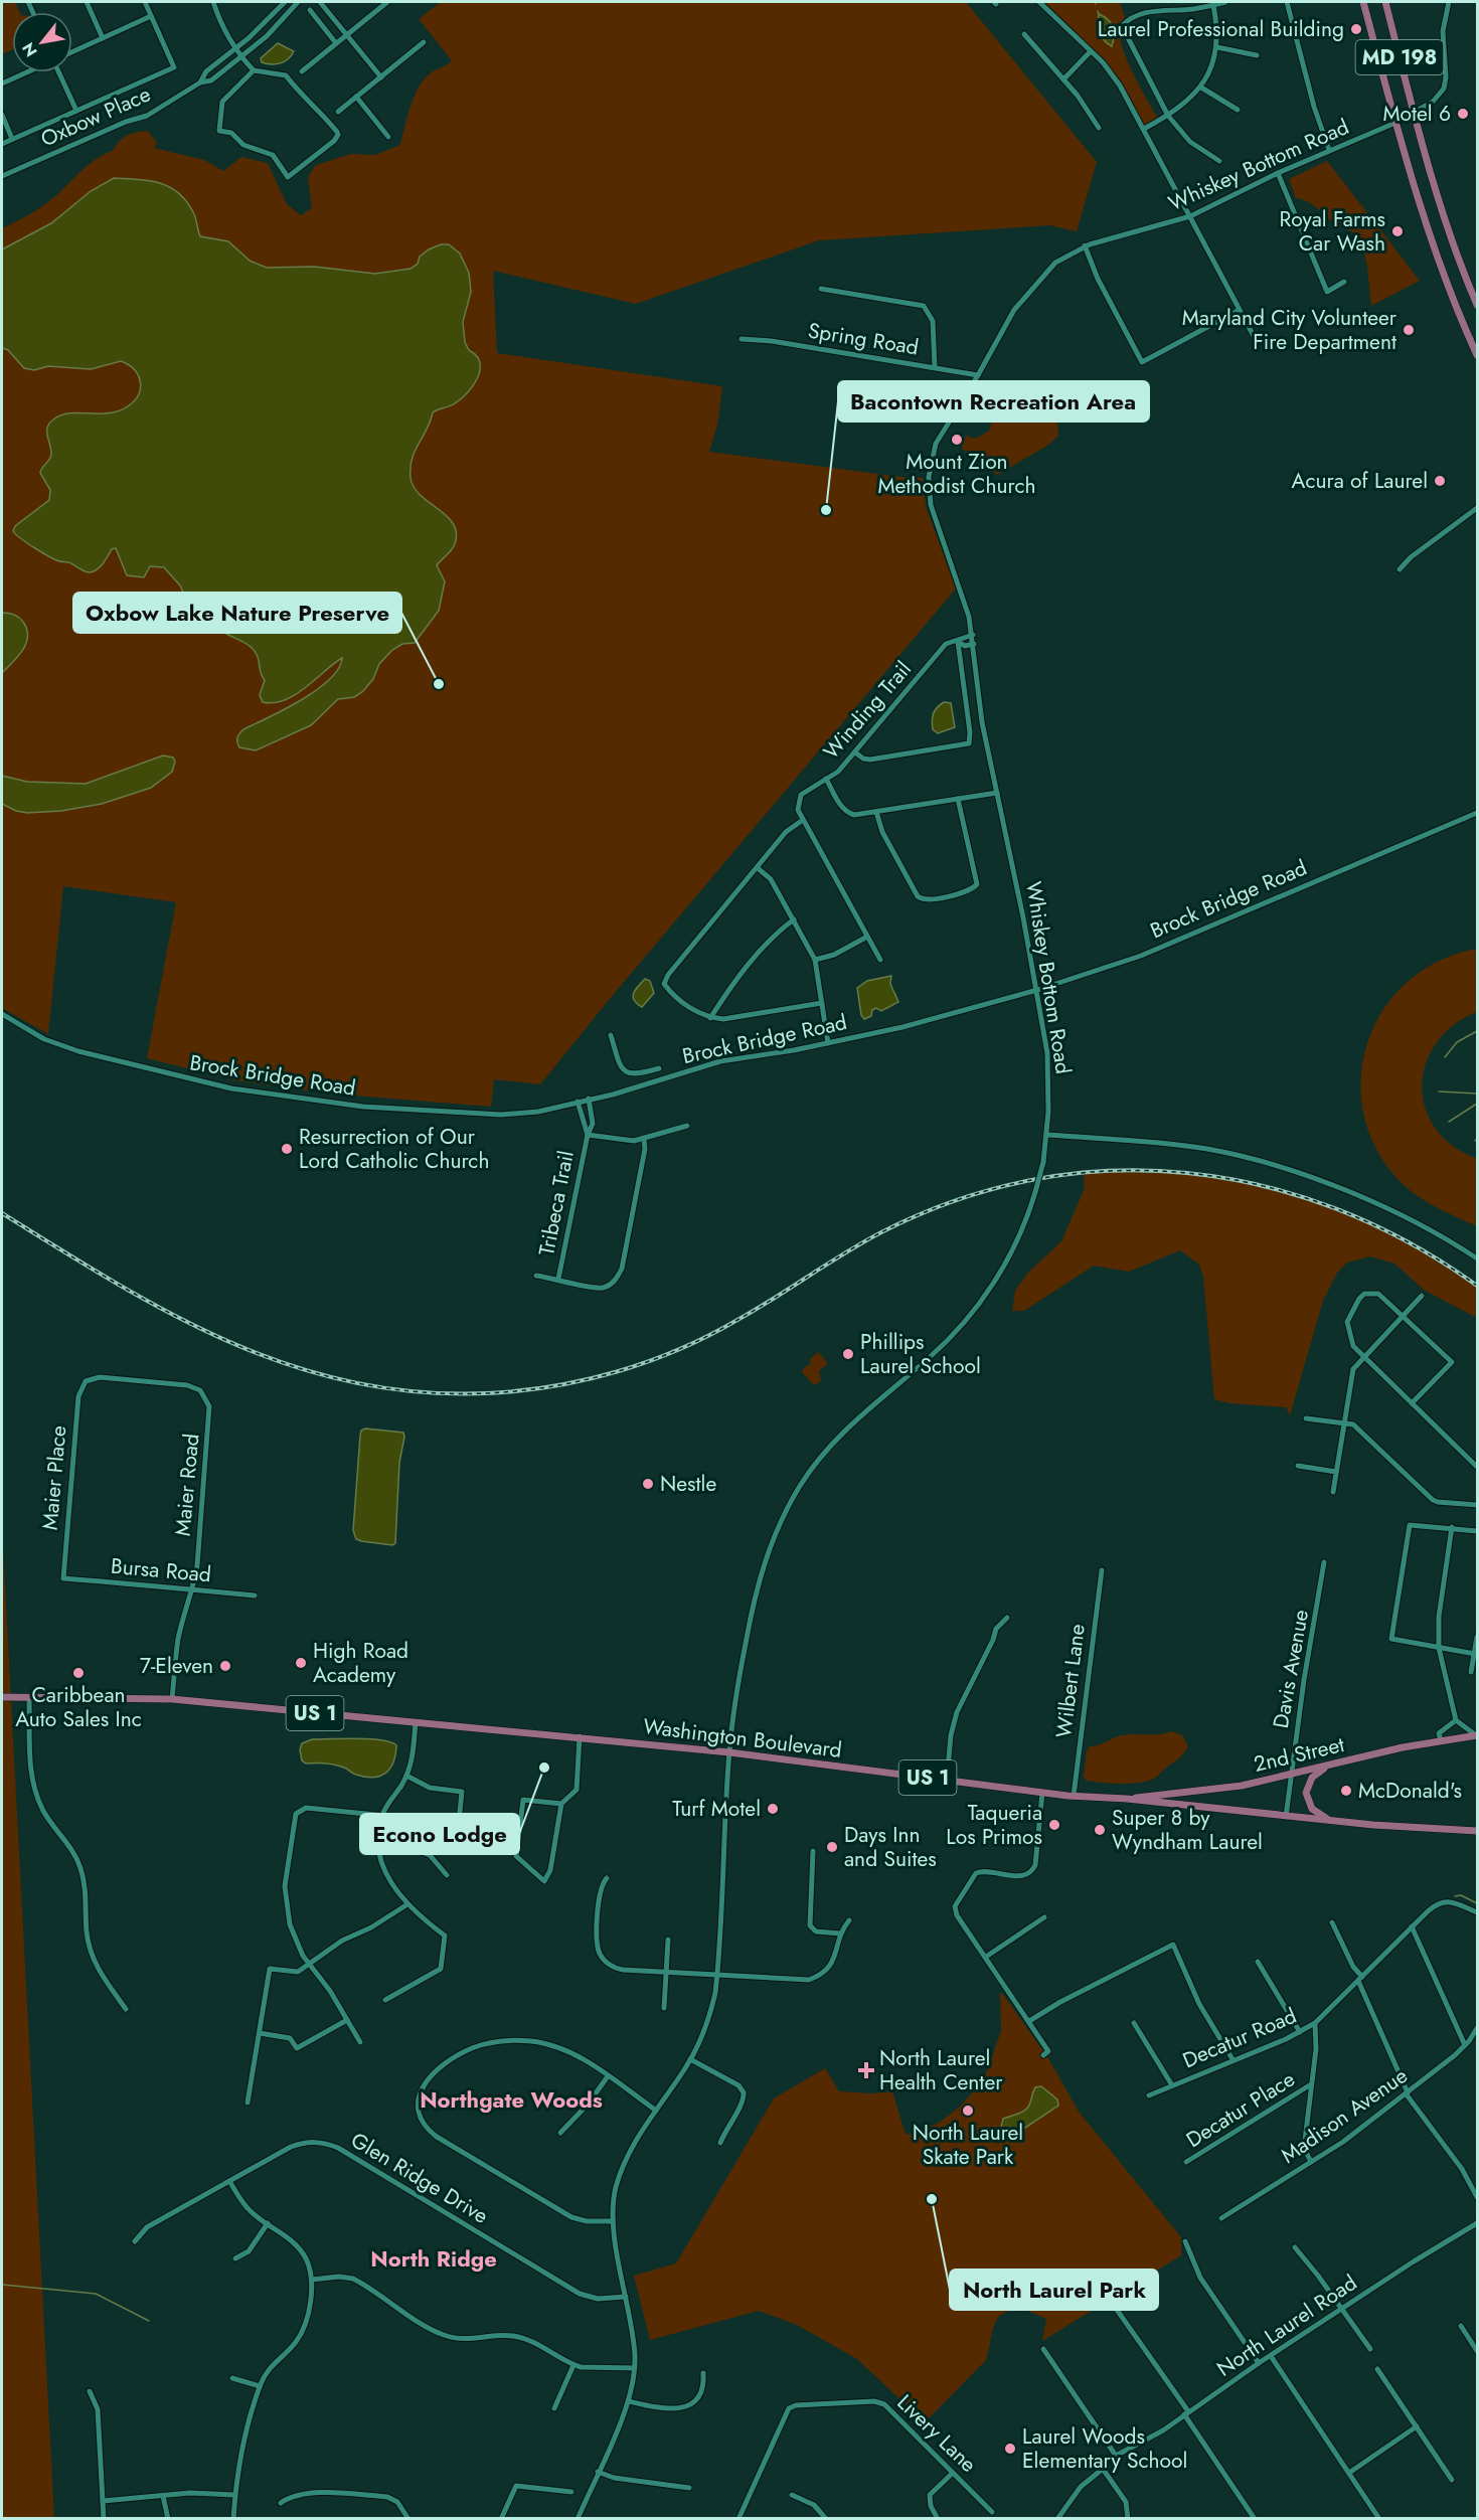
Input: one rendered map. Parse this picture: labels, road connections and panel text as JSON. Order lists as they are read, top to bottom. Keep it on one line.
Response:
{"streets":{"main road":["MD 198","US 1","Washington Boulevard","2nd Street"],"street":["Oxbow Place","Whiskey Bottom Road","Spring Road","Winding Trail","Brock Bridge Road","Tribeca Trail","Maier Place","Maier Road","Bursa Road","Davis Avenue","Wilbert Lane","Decatur Road","Decatur Place","Madison Avenue","Glen Ridge Drive","North Laurel Road","Livery Lane"]},"crossings":[["MD 198","Whiskey Bottom Road"],["Whiskey Bottom Road","Spring Road"],["Whiskey Bottom Road","Winding Trail"],["Whiskey Bottom Road","Brock Bridge Road"],["Whiskey Bottom Road","Washington Boulevard"],["Whiskey Bottom Road","Glen Ridge Drive"],["Brock Bridge Road","Tribeca Trail"],["Maier Place","Maier Road"],["Maier Place","Bursa Road"],["Maier Road","Bursa Road"],["Maier Road","Washington Boulevard"],["Davis Avenue","Washington Boulevard"],["Davis Avenue","2nd Street"],["Wilbert Lane","Washington Boulevard"],["Washington Boulevard","2nd Street"]],"districts":["Northgate Woods","North Ridge"],"places":{"other":["Laurel Professional Building","Motel 6","Royal Farms Car Wash","Maryland City Volunteer Fire Department","Mount Zion Methodist Church","Acura of Laurel","Bacontown Recreation Area","Oxbow Lake Nature Preserve","Resurrection of Our Lord Catholic Church","Phillips Laurel School","Nestle","High Road Academy","7-Eleven","Caribbean Auto Sales Inc","Econo Lodge","McDonald's","Turf Motel","Taqueria Los Primos","Super 8 by Wyndham Laurel","Days Inn and Suites","North Laurel Skate Park","North Laurel Park","Laurel Woods Elementary School"],"health":["North Laurel Health Center"]},"north":"bottom left"}
